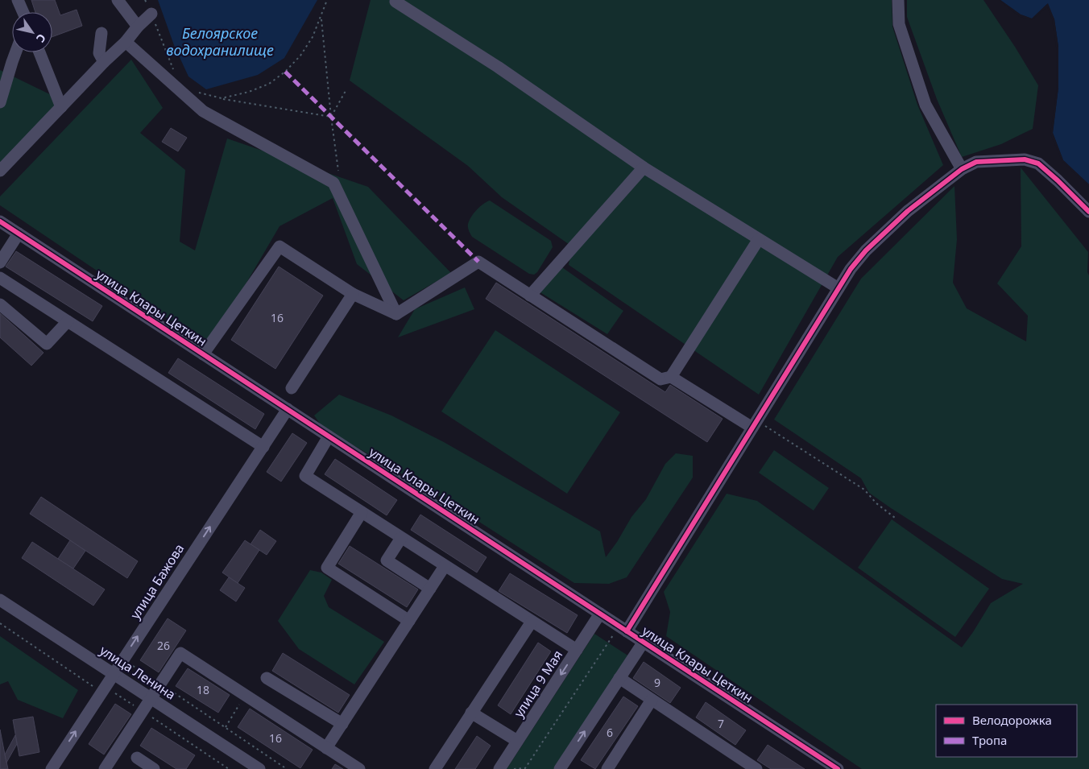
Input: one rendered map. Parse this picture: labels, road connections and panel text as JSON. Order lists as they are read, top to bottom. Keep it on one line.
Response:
{"streets":{"street":["улица Клары Цеткин","улица Бажова","улица Ленина","улица 9 Мая"]},"crossings":[["улица Клары Цеткин","улица Бажова"],["улица Клары Цеткин","улица 9 Мая"],["улица Бажова","улица Ленина"]],"one_way":["улица Бажова"],"water":["Белоярское водохранилище"],"house_numbers":["16","26","9","18","7","6","16"],"legend":["Велодорожка","Тропа"],"north":"bottom right"}
